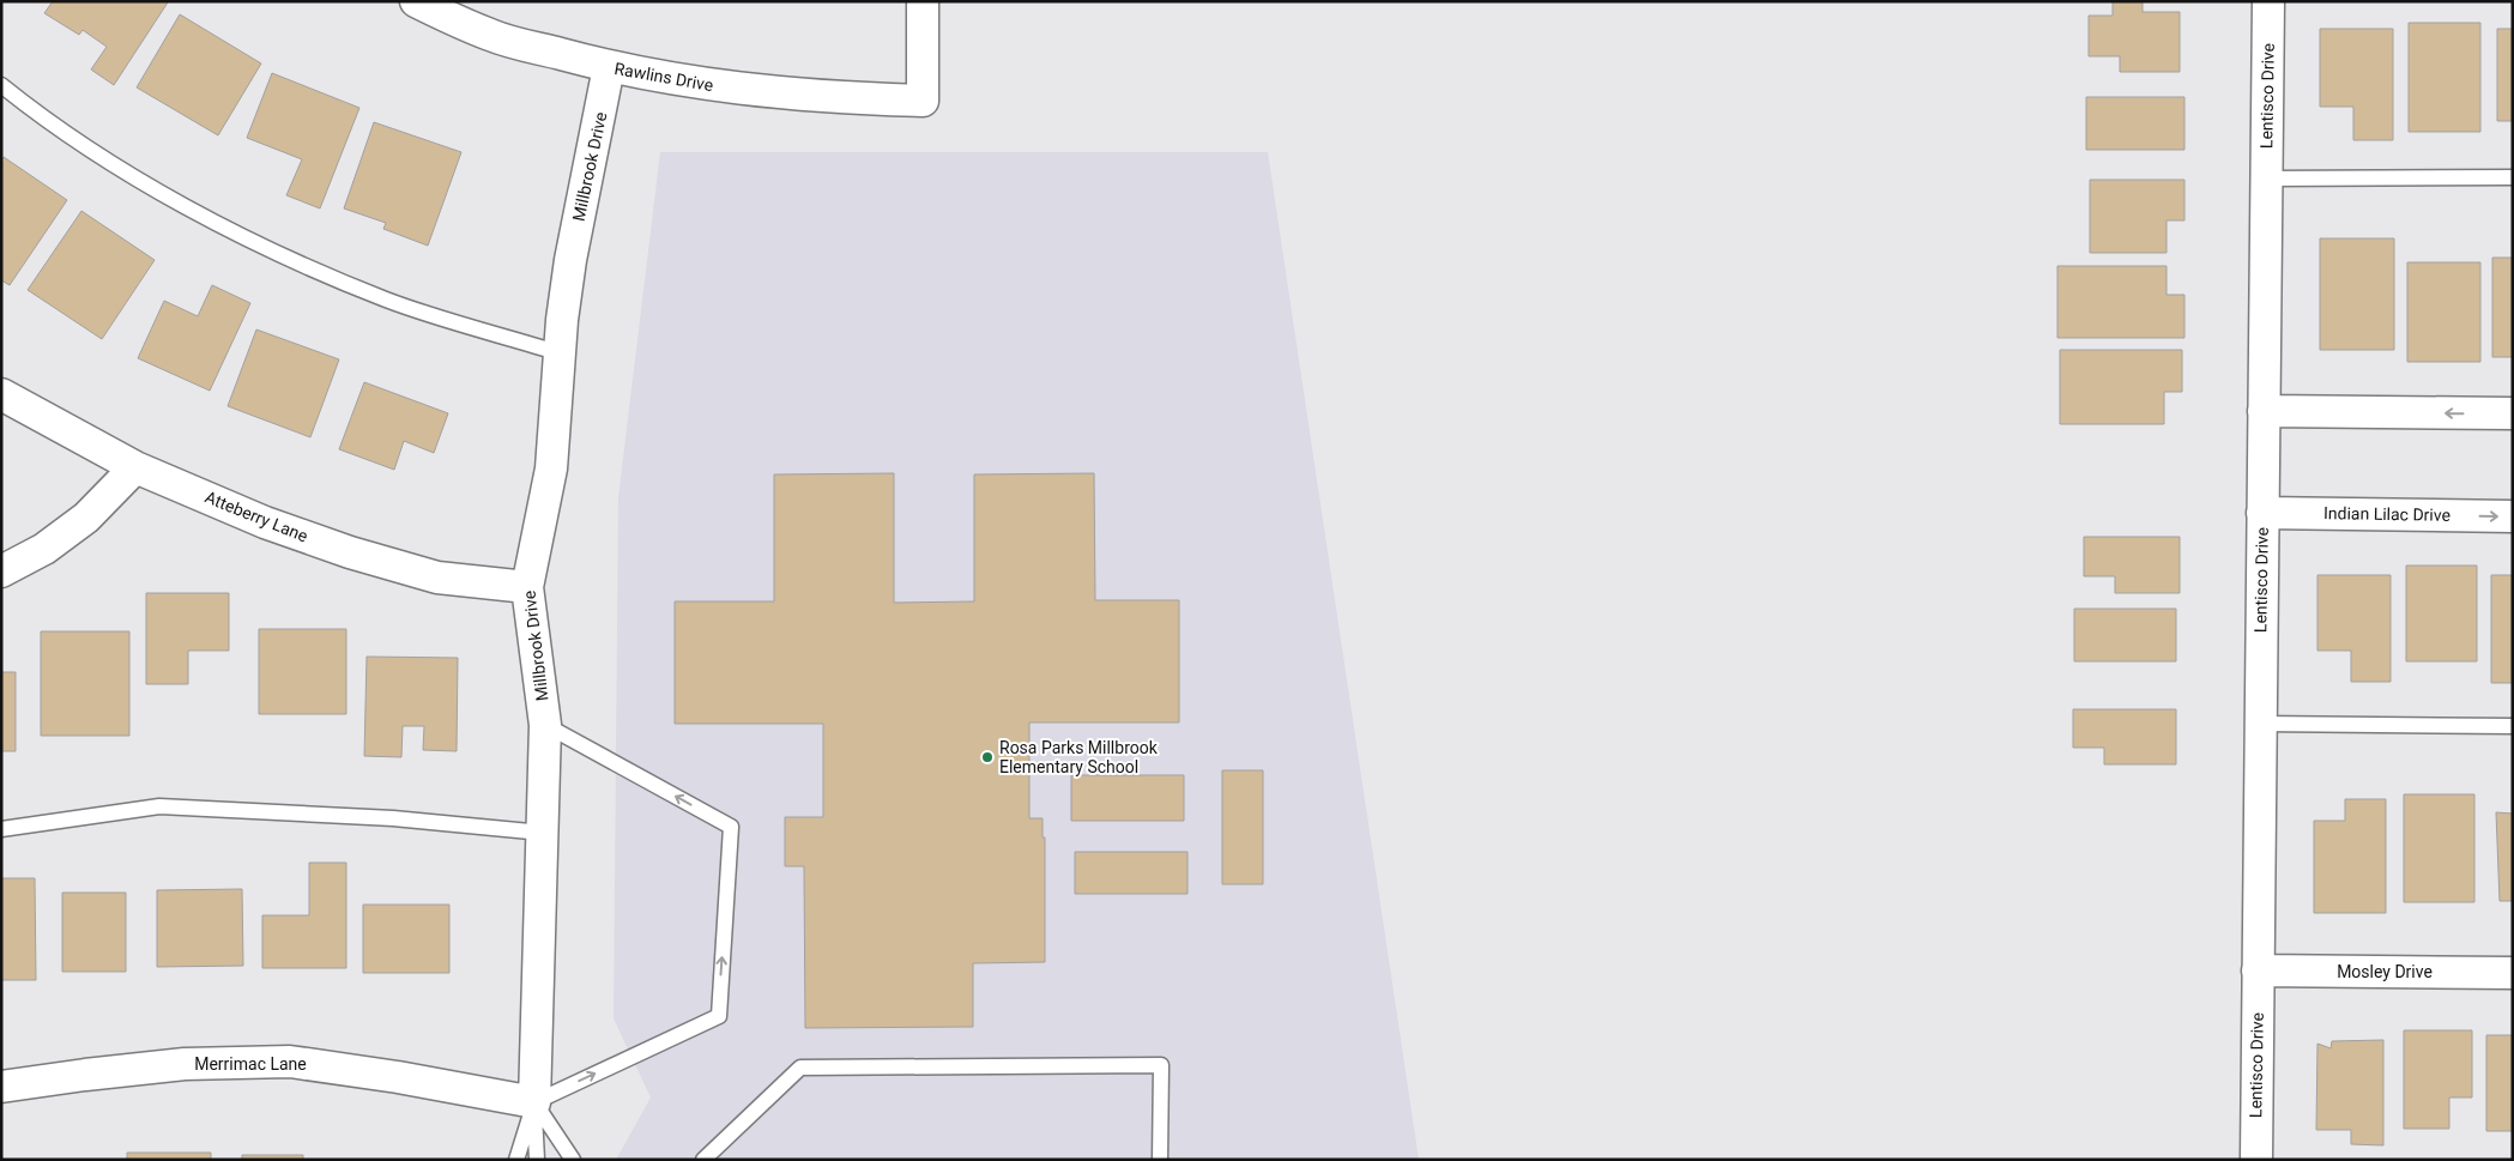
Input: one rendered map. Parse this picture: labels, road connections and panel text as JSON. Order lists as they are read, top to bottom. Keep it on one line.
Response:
{"streets":{"street":["Rawlins Drive","Lentisco Drive","Millbrook Drive","Indian Lilac Drive","Atteberry Lane","Mosley Drive","Merrimac Lane"]},"crossings":[["Rawlins Drive","Millbrook Drive"],["Lentisco Drive","Indian Lilac Drive"],["Lentisco Drive","Mosley Drive"],["Millbrook Drive","Atteberry Lane"],["Millbrook Drive","Merrimac Lane"]],"places":["Rosa Parks Millbrook Elementary School"]}
